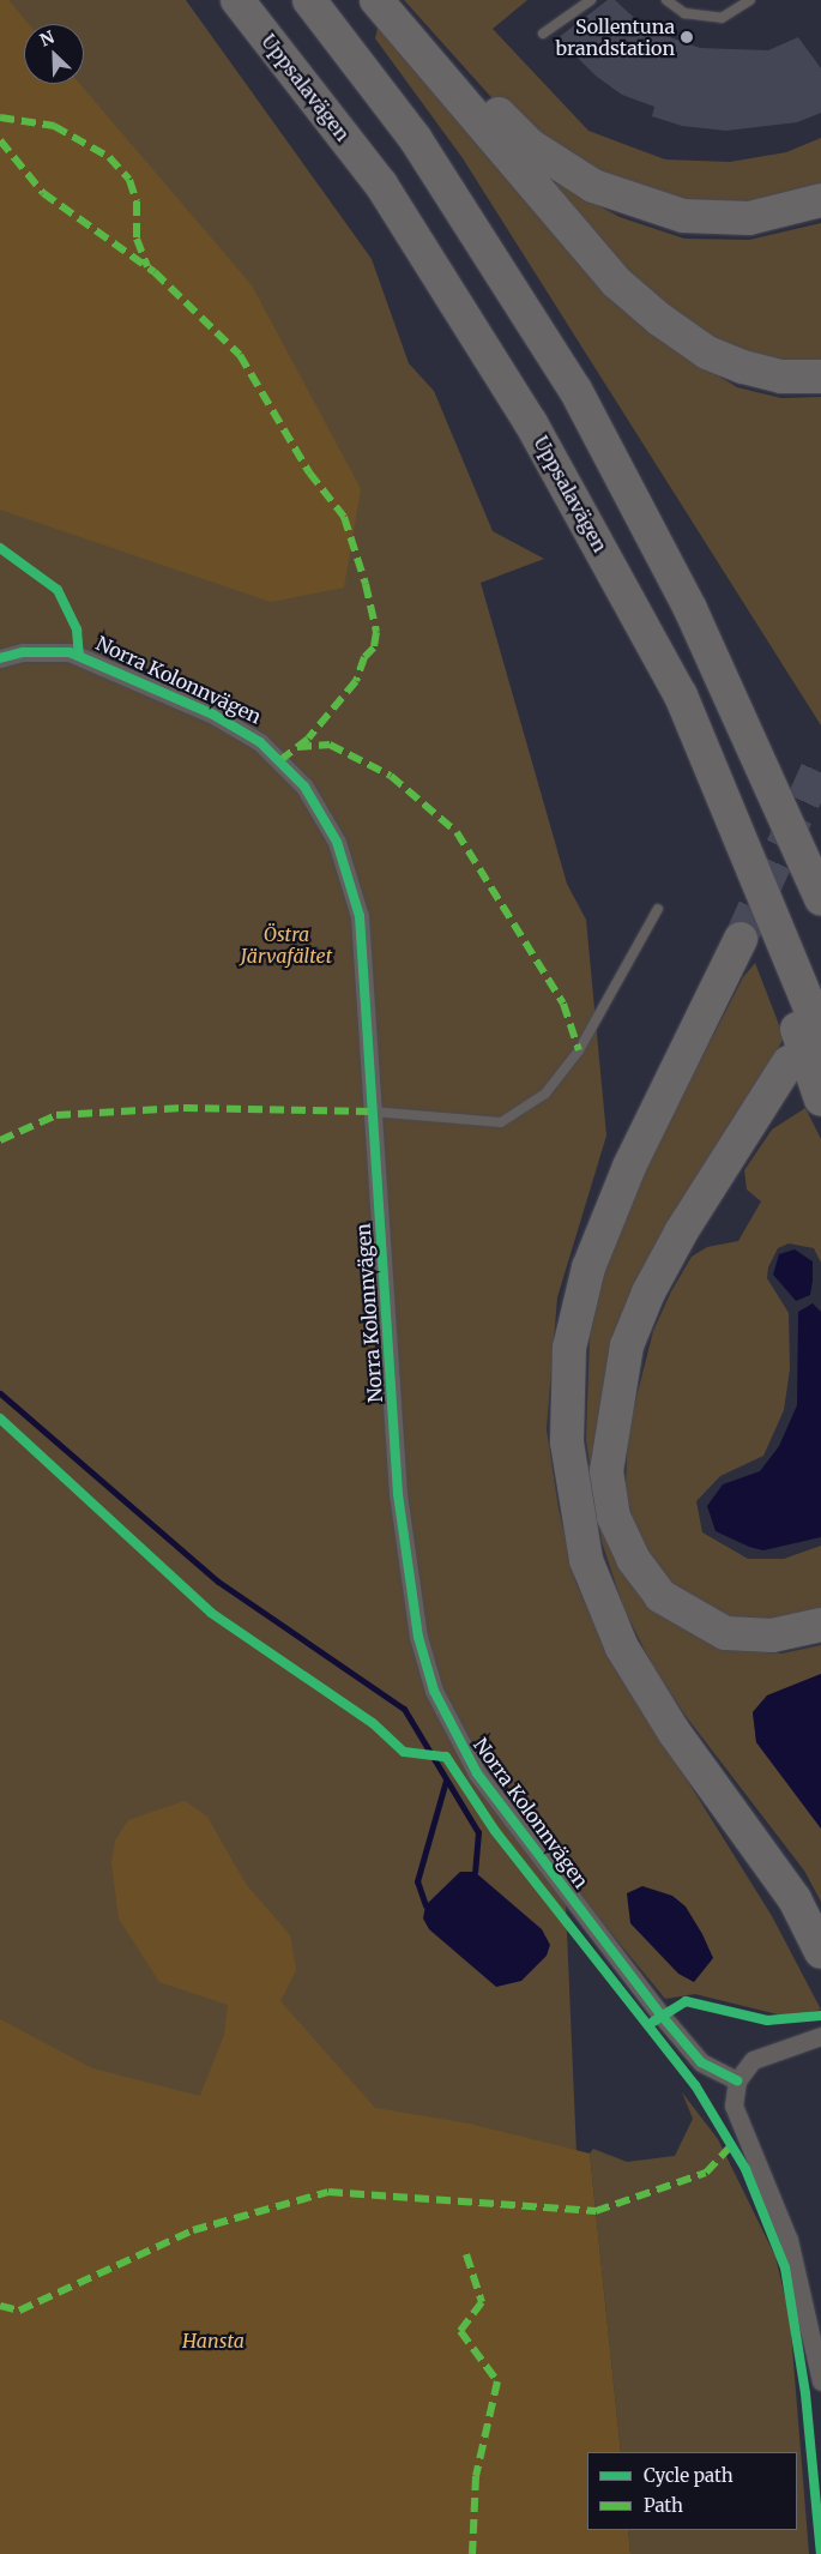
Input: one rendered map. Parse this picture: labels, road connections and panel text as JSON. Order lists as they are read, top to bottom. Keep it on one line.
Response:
{"streets":{"highway":["Uppsalavägen"],"street":["Norra Kolonnvägen"]},"parks":["Östra Järvafältet","Hansta"],"places":["Sollentuna brandstation"],"legend":["Cycle path","Path"],"north":"top left"}
